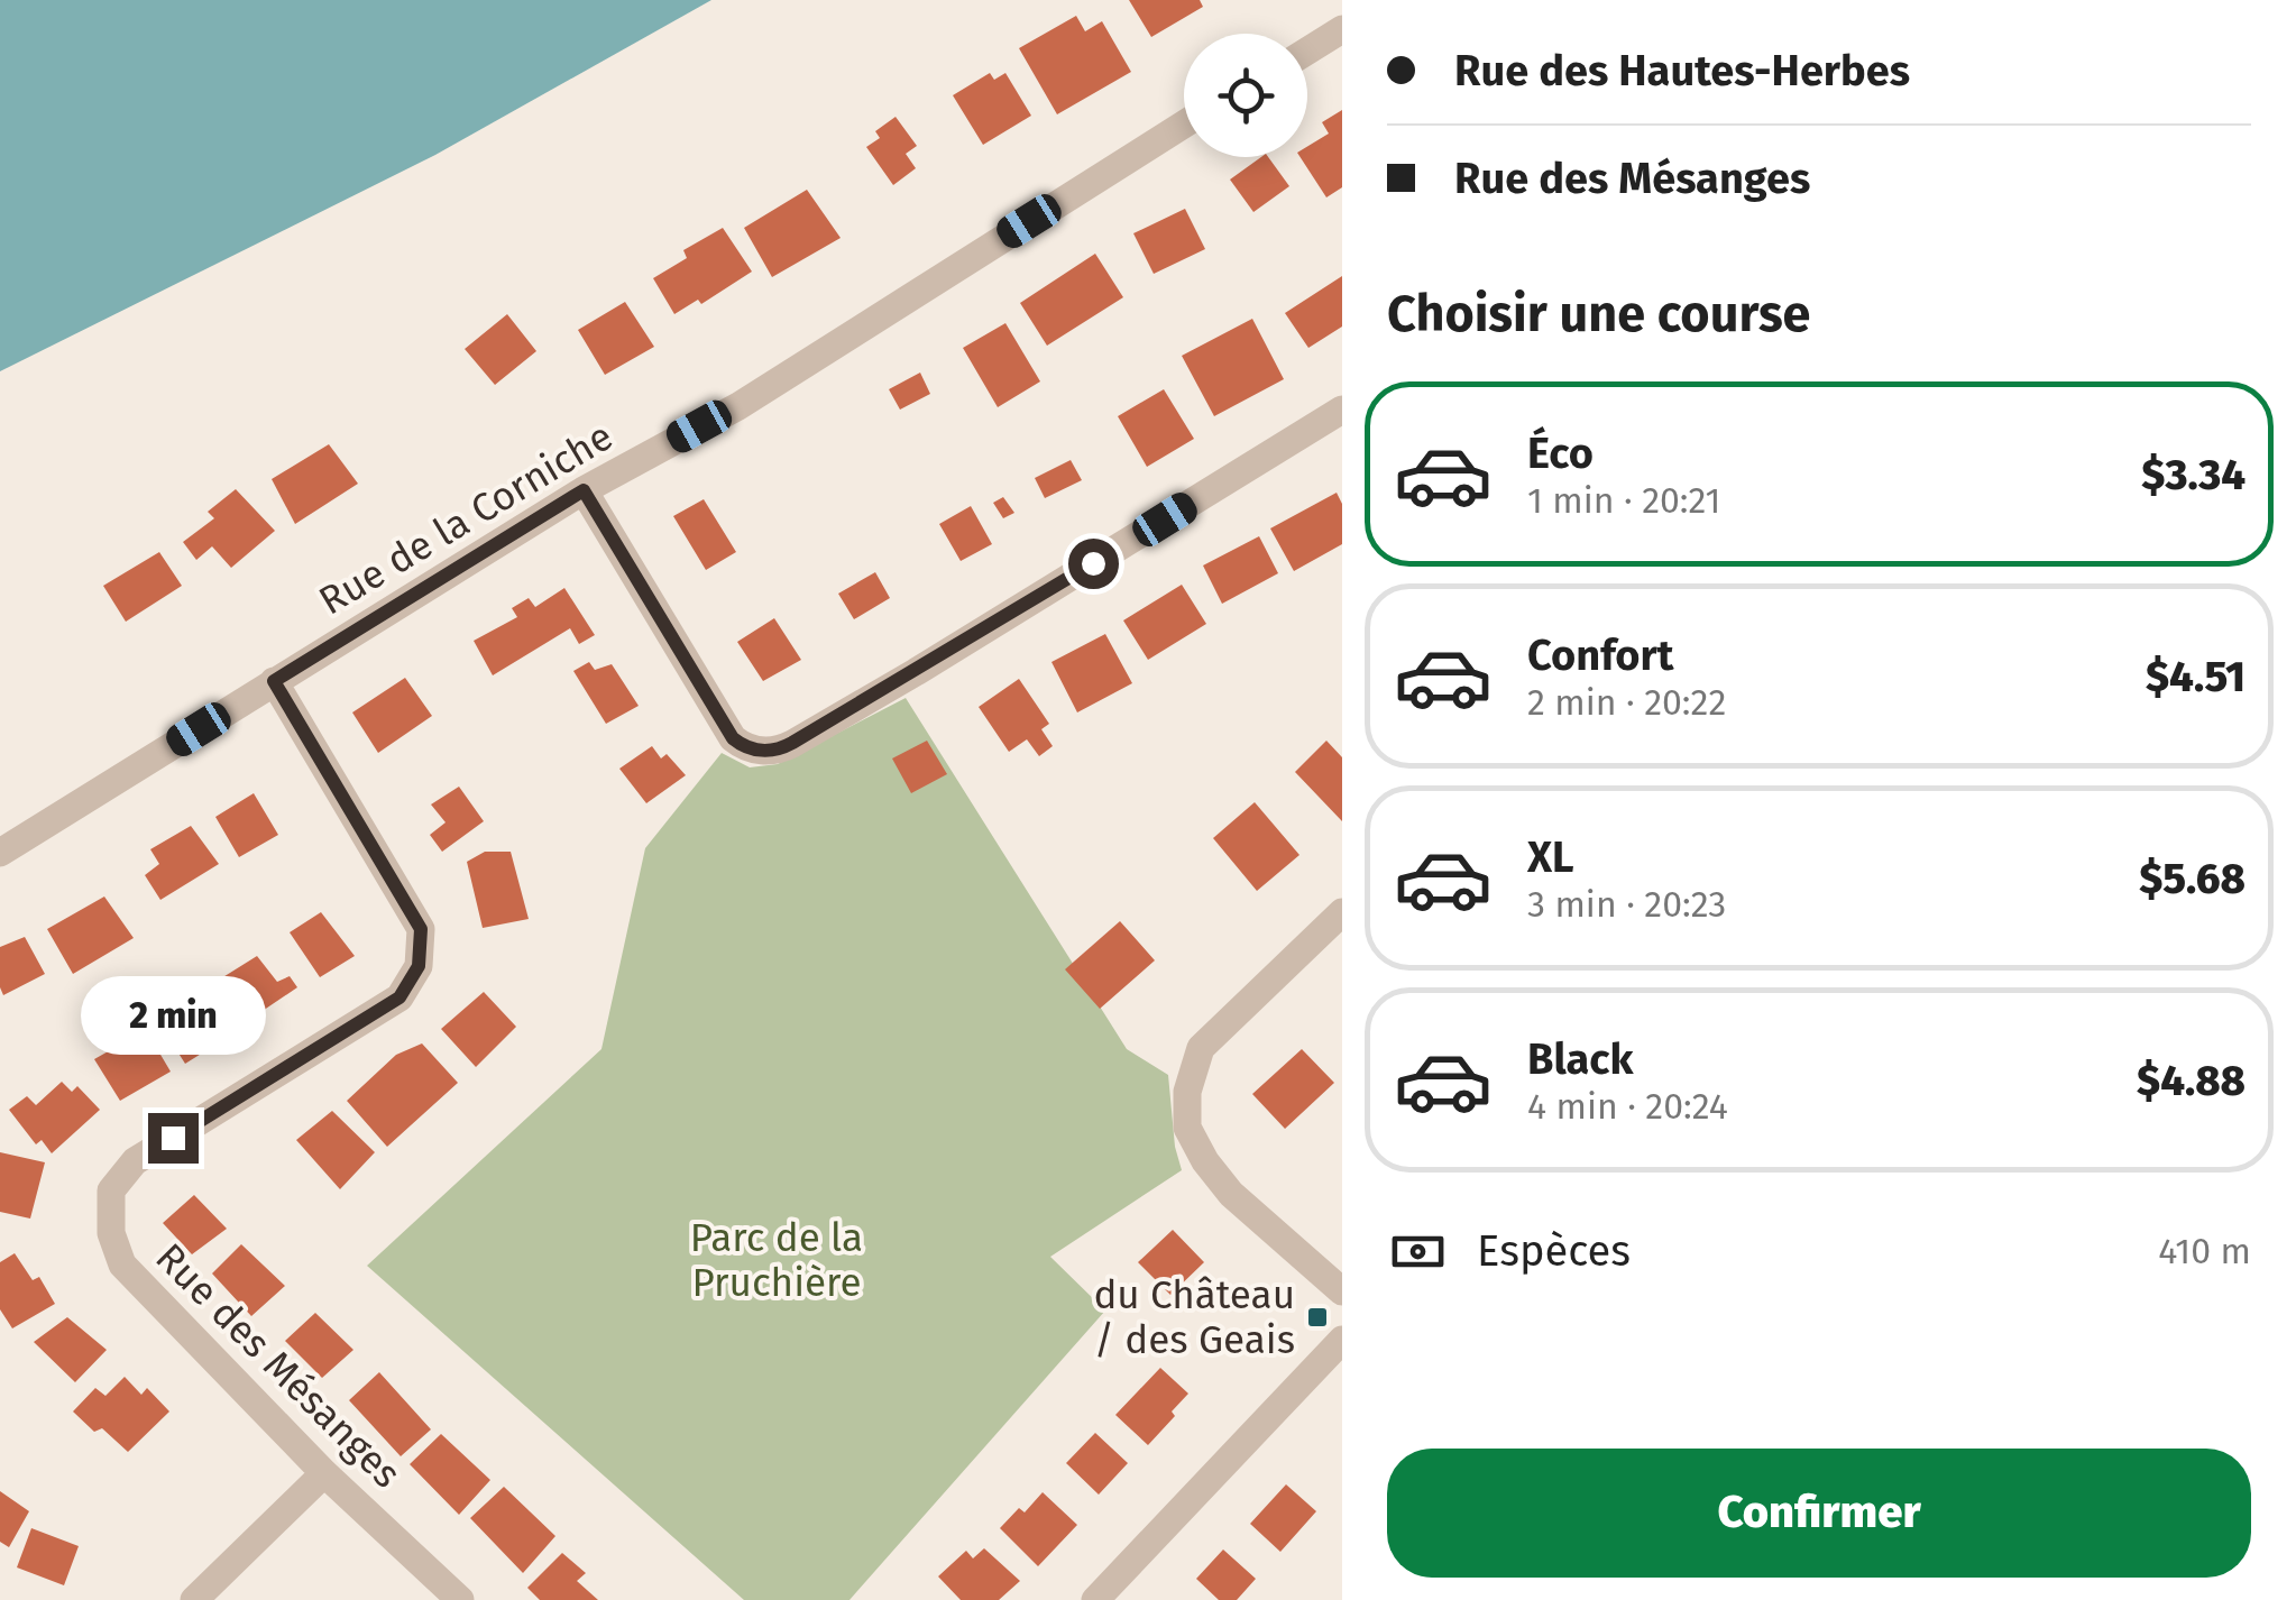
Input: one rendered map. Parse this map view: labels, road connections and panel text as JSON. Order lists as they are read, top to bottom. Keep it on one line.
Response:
{"streets":{"street":["Rue de la Corniche","Rue des Mésanges"]},"crossings":[["Rue de la Corniche","Rue des Mésanges"]],"parks":["Parc de la Pruchière"],"places":{"transit":["du Château / des Geais"]},"page":{"banner":["Rue des Hautes-Herbes","Rue des Mésanges"],"heading":"Choisir une course","list":[{"name":"Éco","note":"1 min · 20:21","value":"$3.34"},{"name":"Confort","note":"2 min · 20:22","value":"$4.51"},{"name":"XL","note":"3 min · 20:23","value":"$5.68"},{"name":"Black","note":"4 min · 20:24","value":"$4.88"}],"bubble":"2 min","pay":["Espèces","410 m"],"buttons":"Confirmer"}}
